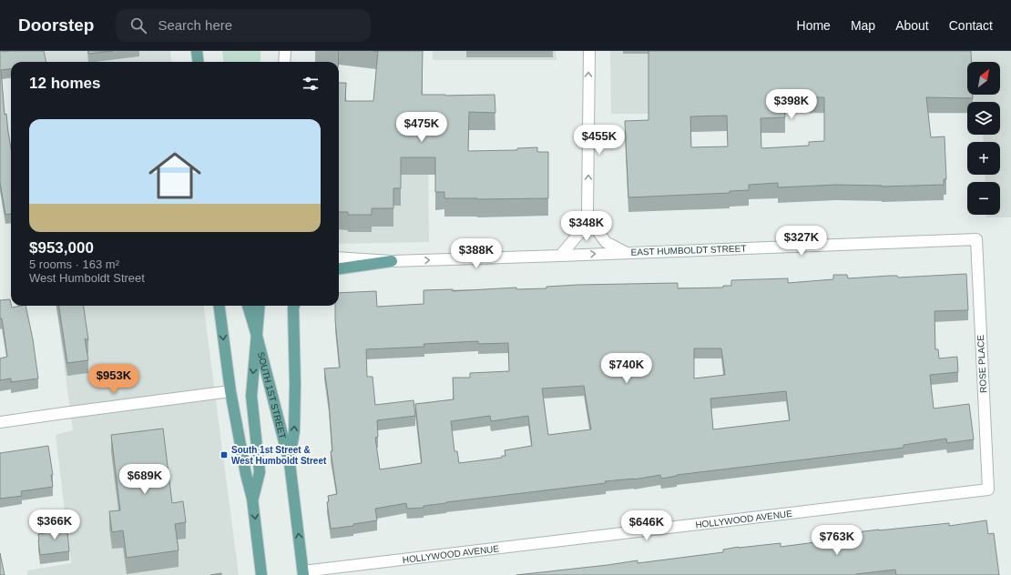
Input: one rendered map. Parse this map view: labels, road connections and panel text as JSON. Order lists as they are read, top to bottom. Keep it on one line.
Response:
{"streets":{"main road":["SOUTH 1ST STREET"],"street":["EAST HUMBOLDT STREET","ROSE PLACE","HOLLYWOOD AVENUE"]},"crossings":[["EAST HUMBOLDT STREET","ROSE PLACE"],["ROSE PLACE","HOLLYWOOD AVENUE"],["SOUTH 1ST STREET","HOLLYWOOD AVENUE"]],"one_way":["EAST HUMBOLDT STREET"],"places":{"transit":["South 1st Street & West Humboldt Street"]},"north":"top right","page":{"header":"Doorstep","search":"Search here","nav":["Home","Map","About","Contact"],"map_buttons":["+","−"],"heading":"12 homes","price":["$398K","$475K","$455K","$348K","$327K","$388K","$740K","$953K","$689K","$366K","$646K","$763K"],"list":[{"name":"$953,000","note":"5 rooms · 163 m² · West Humboldt Street"}]}}
